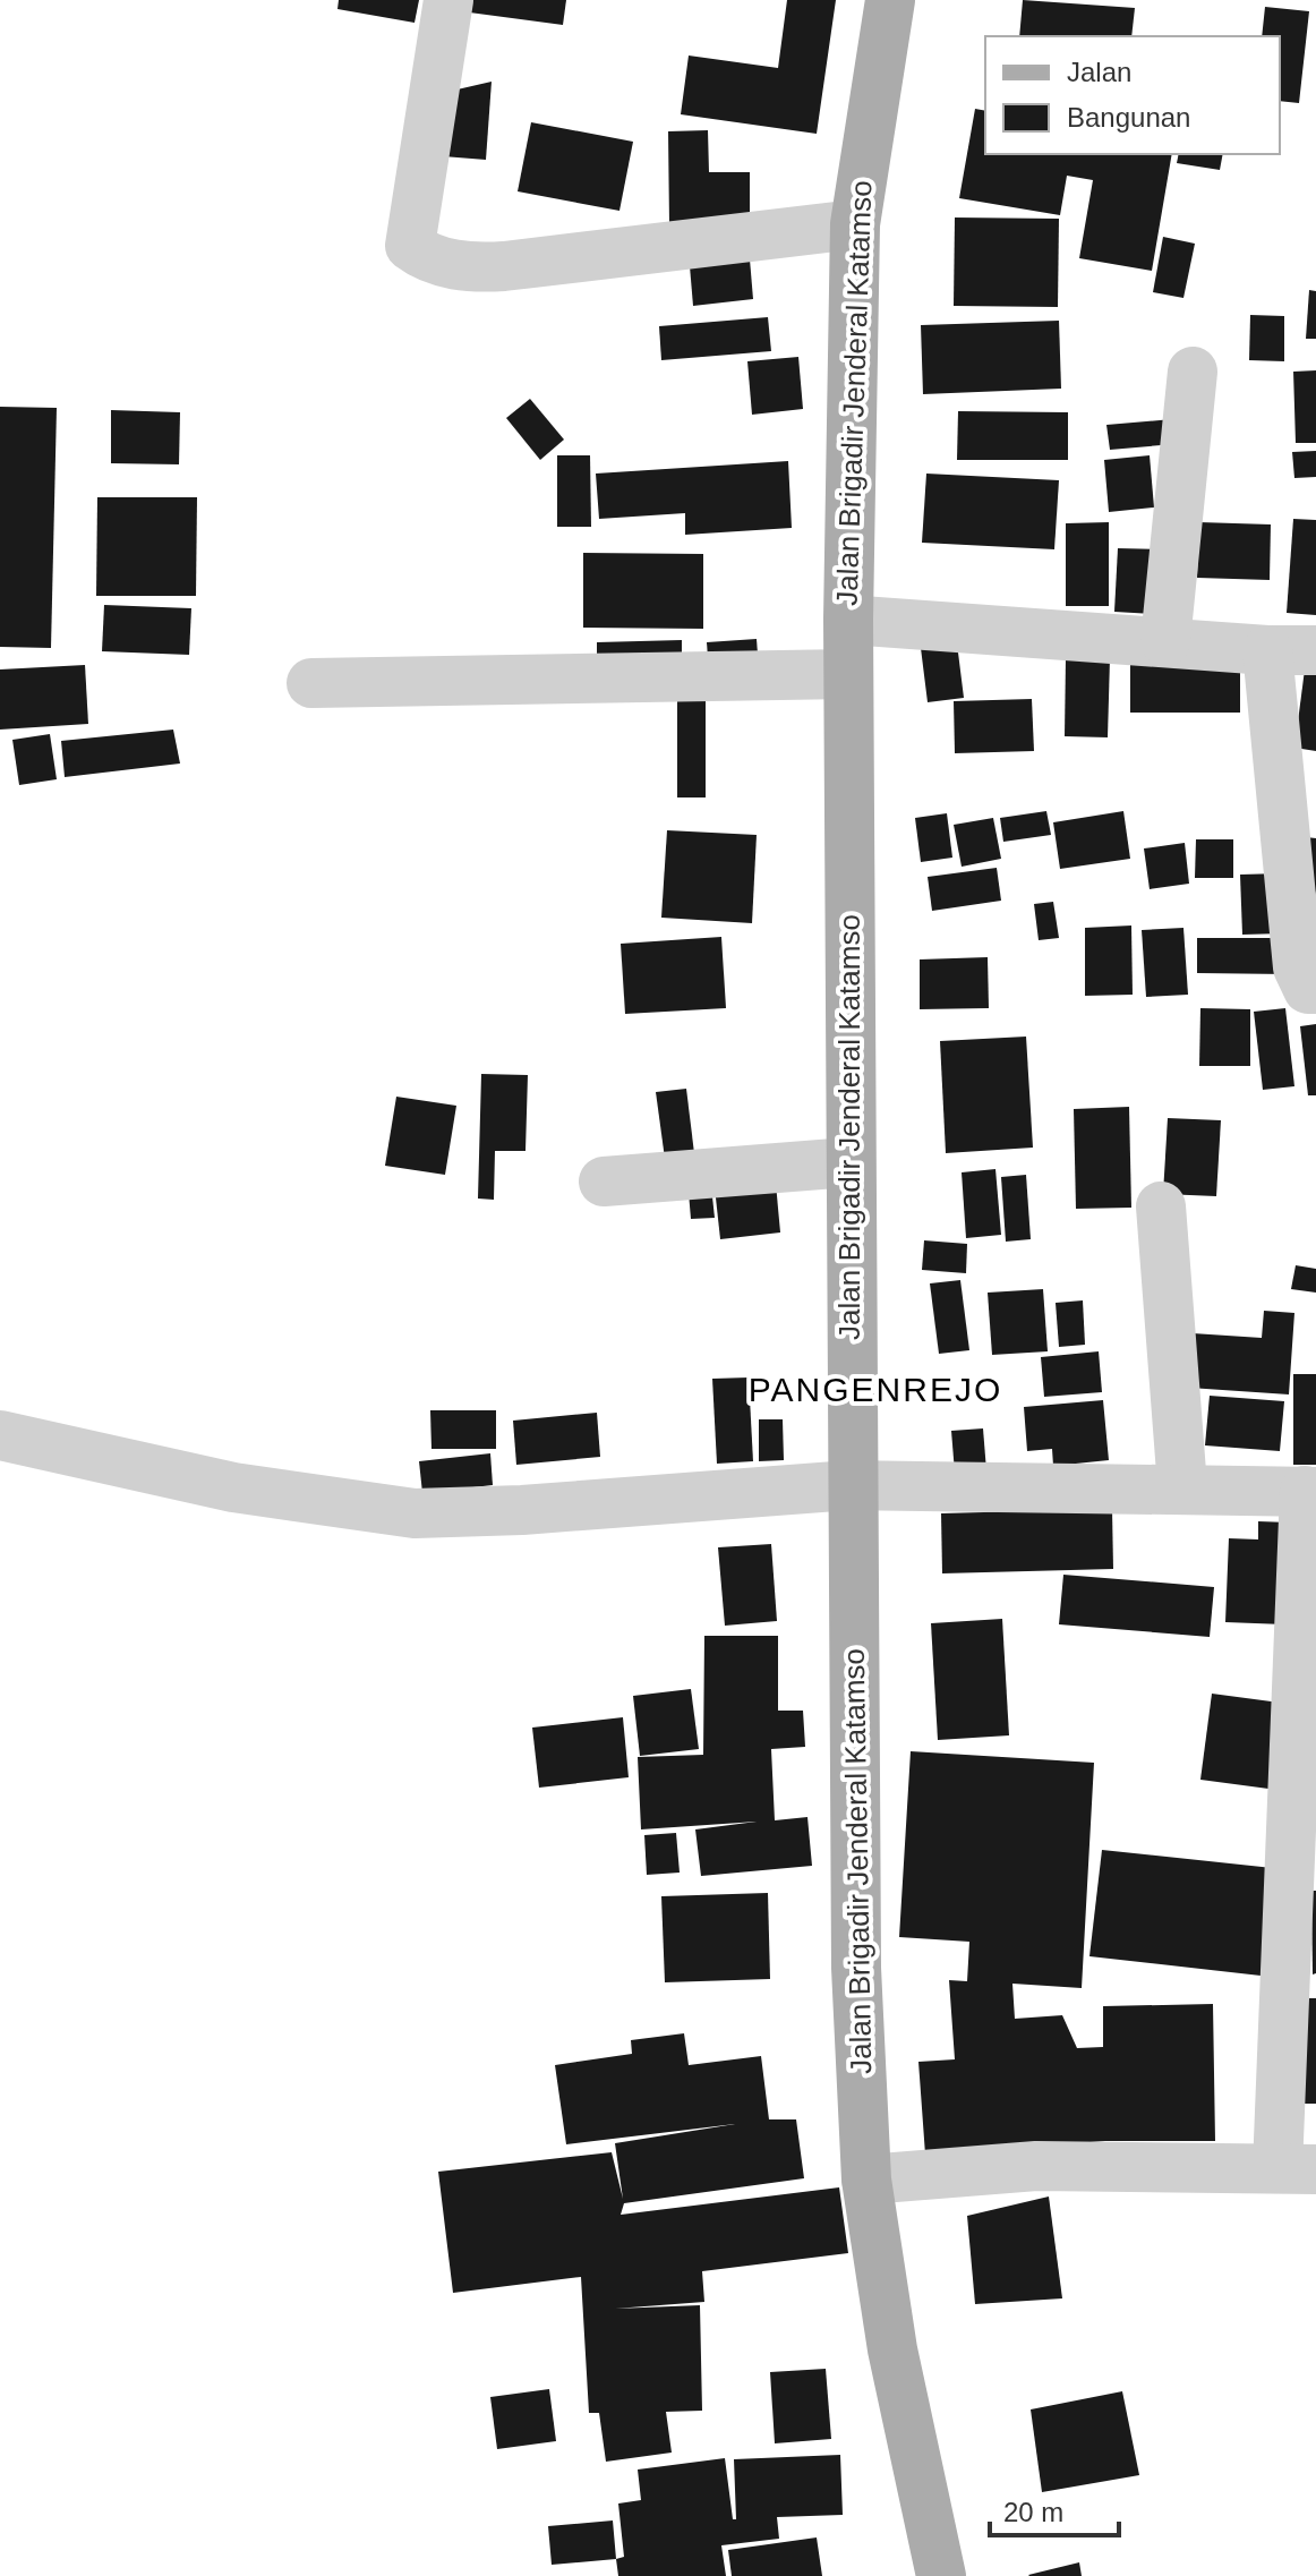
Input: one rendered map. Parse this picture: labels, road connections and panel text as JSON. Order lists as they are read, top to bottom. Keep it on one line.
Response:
{"streets":{"main road":["Jalan Brigadir Jenderal Katamso"]},"districts":["PANGENREJO"],"legend":["Jalan","Bangunan"],"scale_bar":"20 m"}
